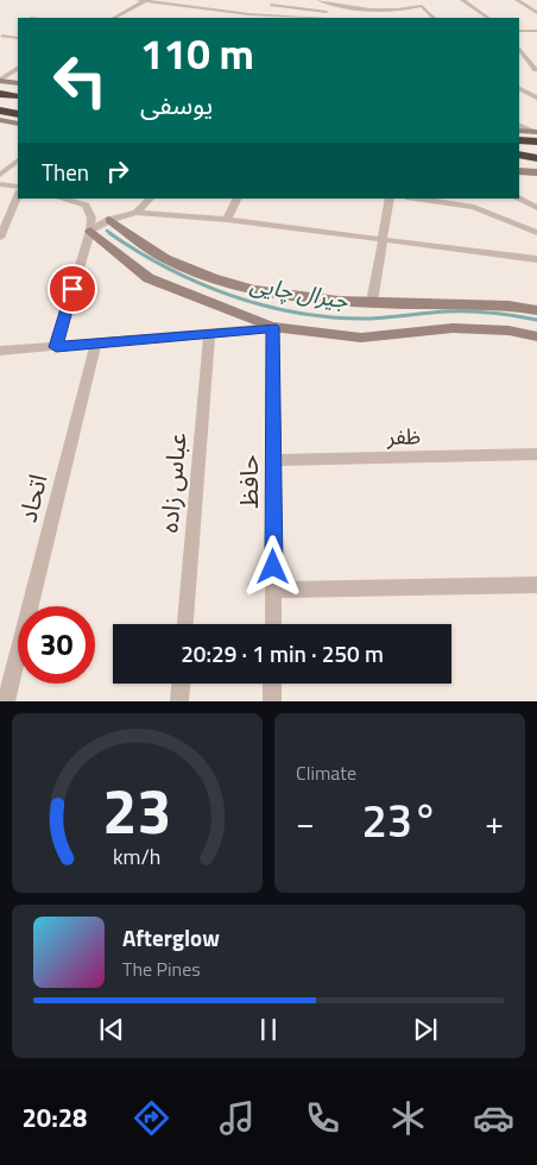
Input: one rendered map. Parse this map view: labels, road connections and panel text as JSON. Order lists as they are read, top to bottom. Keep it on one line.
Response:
{"streets":{"street":["ظفر","حافظ","عباس زاده","اتحاد"]},"crossings":[["ظفر","حافظ"]],"water":["جیرال چایی"],"page":{"turn":["110 m","یوسفی"],"then":"Then","limit":"30","trip":"20:29 · 1 min · 250 m","tile":"Climate","heat":["−","23°","+"],"song":["Afterglow","The Pines"],"tabs":"20:28","gauge":["23","km/h"]}}
